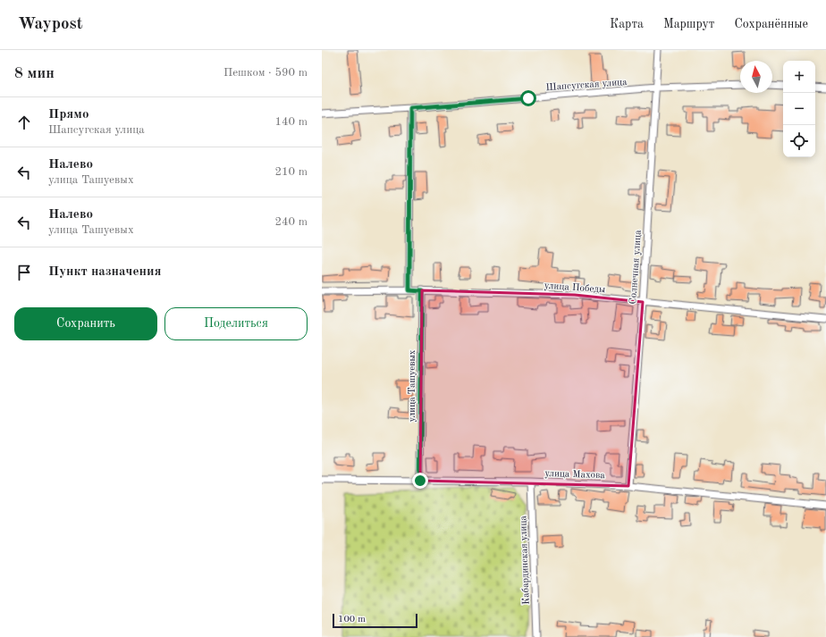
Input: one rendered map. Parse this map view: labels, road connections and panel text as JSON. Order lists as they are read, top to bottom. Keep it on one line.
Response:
{"streets":{"street":["Шапсугская улица","Солнечная улица","улица Победы","улица Ташуевых","улица Махова","Кабардинская улица"]},"crossings":[["Шапсугская улица","Солнечная улица"],["Солнечная улица","улица Победы"],["Солнечная улица","улица Махова"],["улица Победы","улица Ташуевых"],["улица Ташуевых","улица Махова"],["улица Махова","Кабардинская улица"]],"scale_bar":"100 m","north":"top","page":{"header":"Waypost","nav":["Карта","Маршрут","Сохранённые"],"heading":["8 мин","Пешком · 590 m"],"map_buttons":["+","−"],"list":[["Прямо","Шапсугская улица","140 m"],["Налево","улица Ташуевых","210 m"],["Налево","улица Ташуевых","240 m"],"Пункт назначения"],"buttons":["Сохранить","Поделиться"],"scale":"100 m"}}
